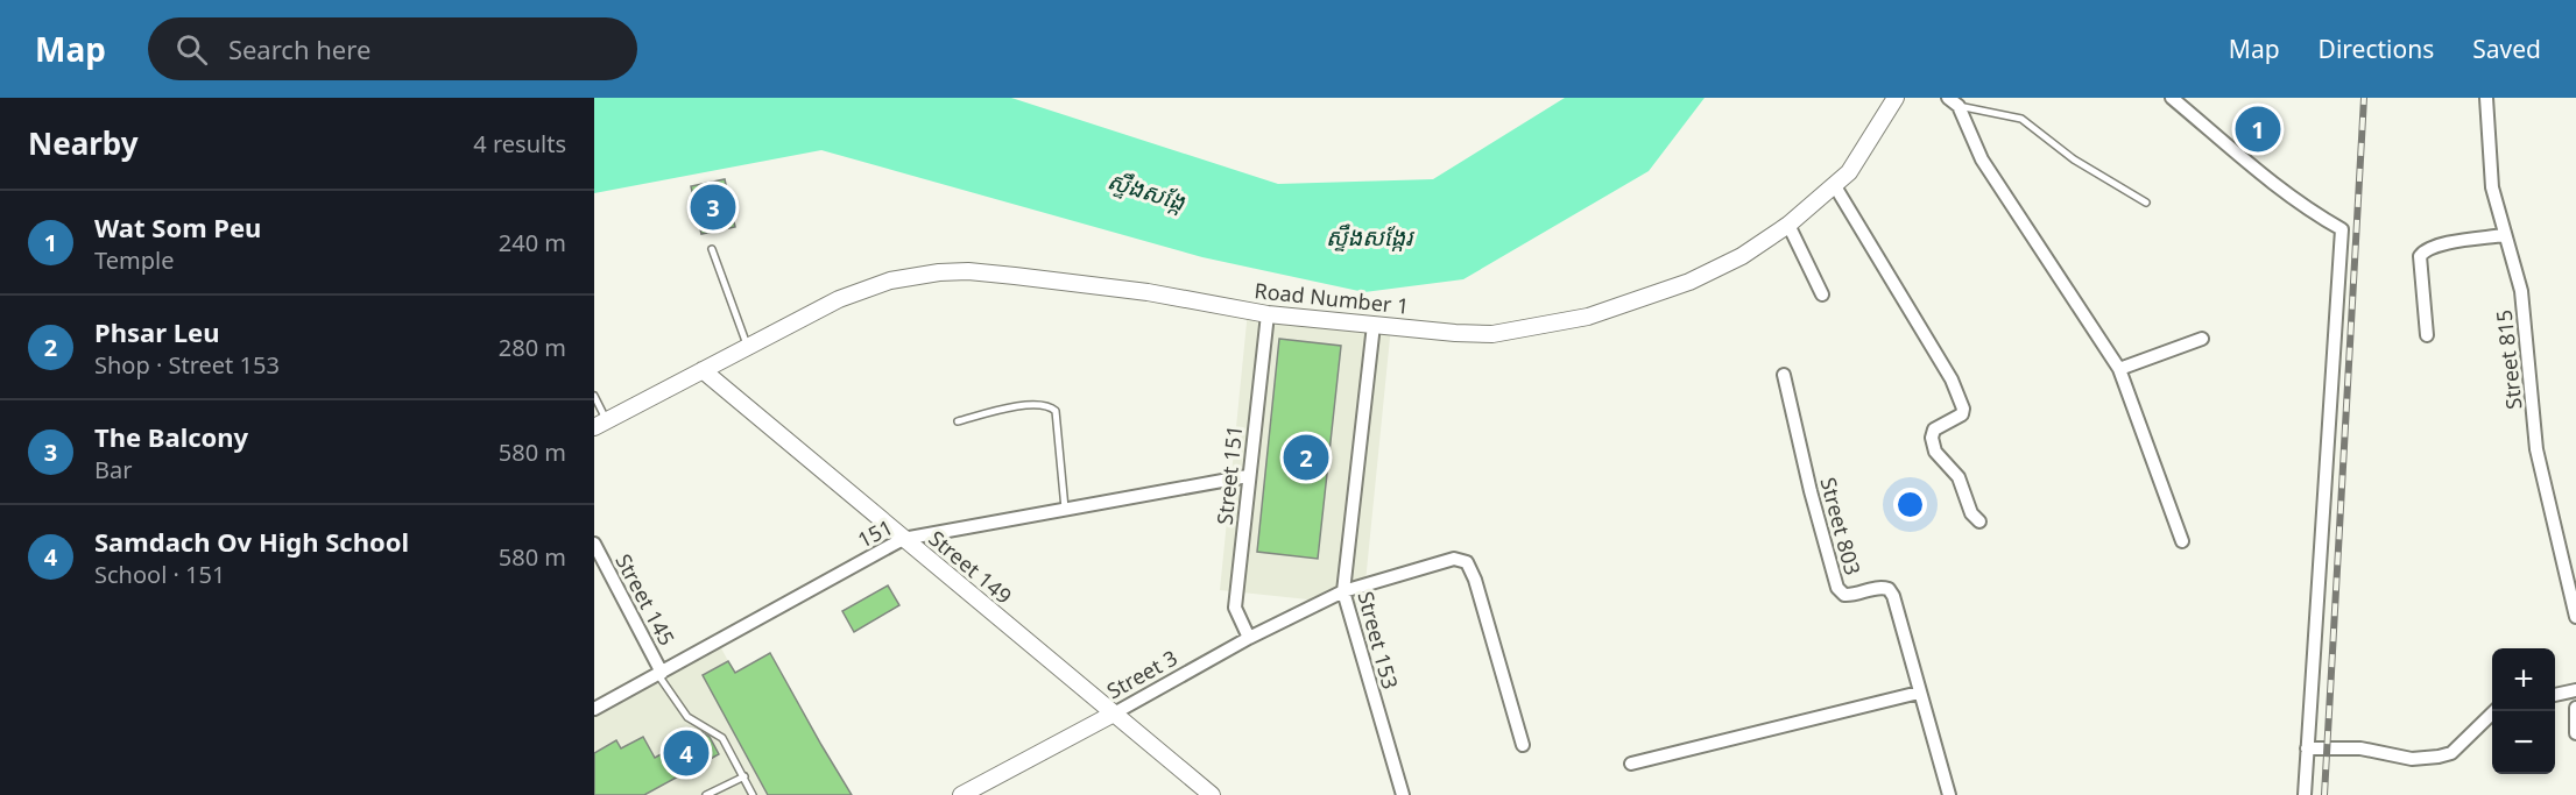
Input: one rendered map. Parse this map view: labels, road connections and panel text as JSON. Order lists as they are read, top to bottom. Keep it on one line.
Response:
{"streets":{"street":["Road Number 1","Street 815","Street 151","Street 803","151","Street 149","Street 145","Street 153","Street 3"]},"crossings":[["Road Number 1","Street 151"],["Road Number 1","Street 149"],["Road Number 1","Street 153"],["Street 151","151"],["Street 151","Street 3"],["151","Street 149"],["151","Street 145"],["Street 149","Street 3"],["Street 153","Street 3"]],"water":["ស្ទឹងសង្កែ","ស្ទឹងសង្កែរ"],"page":{"header":"Map","search":"Search here","nav":["Map","Directions","Saved"],"heading":["Nearby","4 results"],"pins":["1","3","2","4"],"list":[{"mark":"1","name":"Wat Som Peu","note":"Temple","value":"240 m"},{"mark":"2","name":"Phsar Leu","note":"Shop · Street 153","value":"280 m"},{"mark":"3","name":"The Balcony","note":"Bar","value":"580 m"},{"mark":"4","name":"Samdach Ov High School","note":"School · 151","value":"580 m"}],"map_buttons":["+","−"]}}
